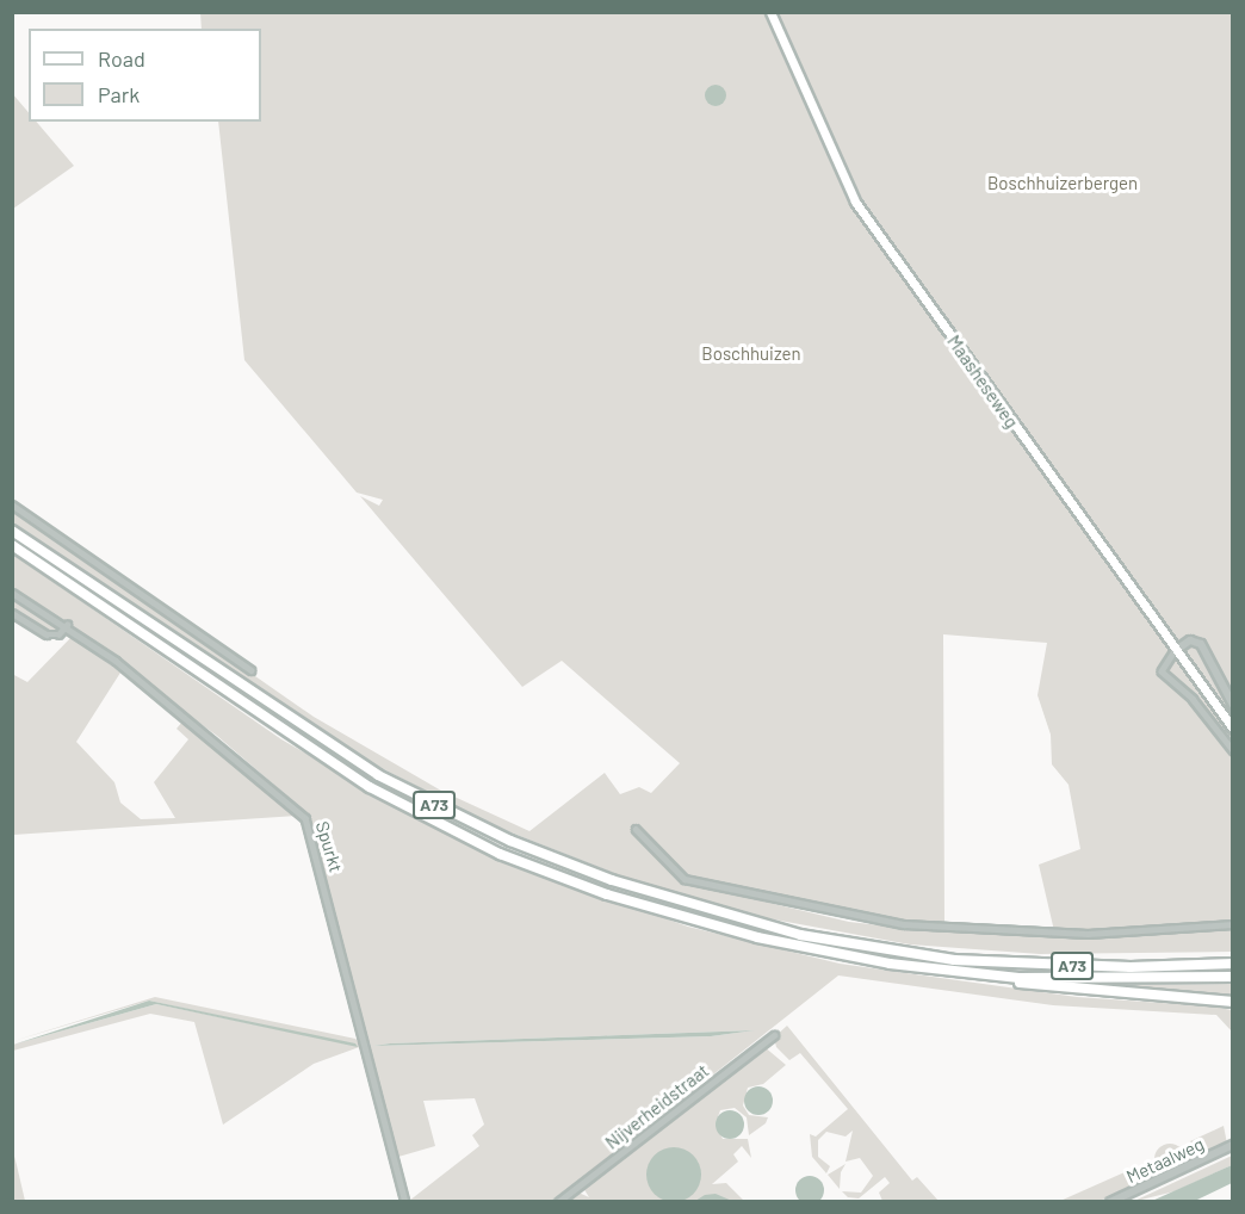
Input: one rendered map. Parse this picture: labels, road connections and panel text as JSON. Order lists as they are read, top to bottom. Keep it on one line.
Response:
{"streets":{"highway":["A73"],"main road":["Maasheseweg"],"street":["Spurkt","Nijverheidstraat","Metaalweg"]},"parks":["Boschhuizerbergen","Boschhuizen"],"legend":["Road","Park"]}
